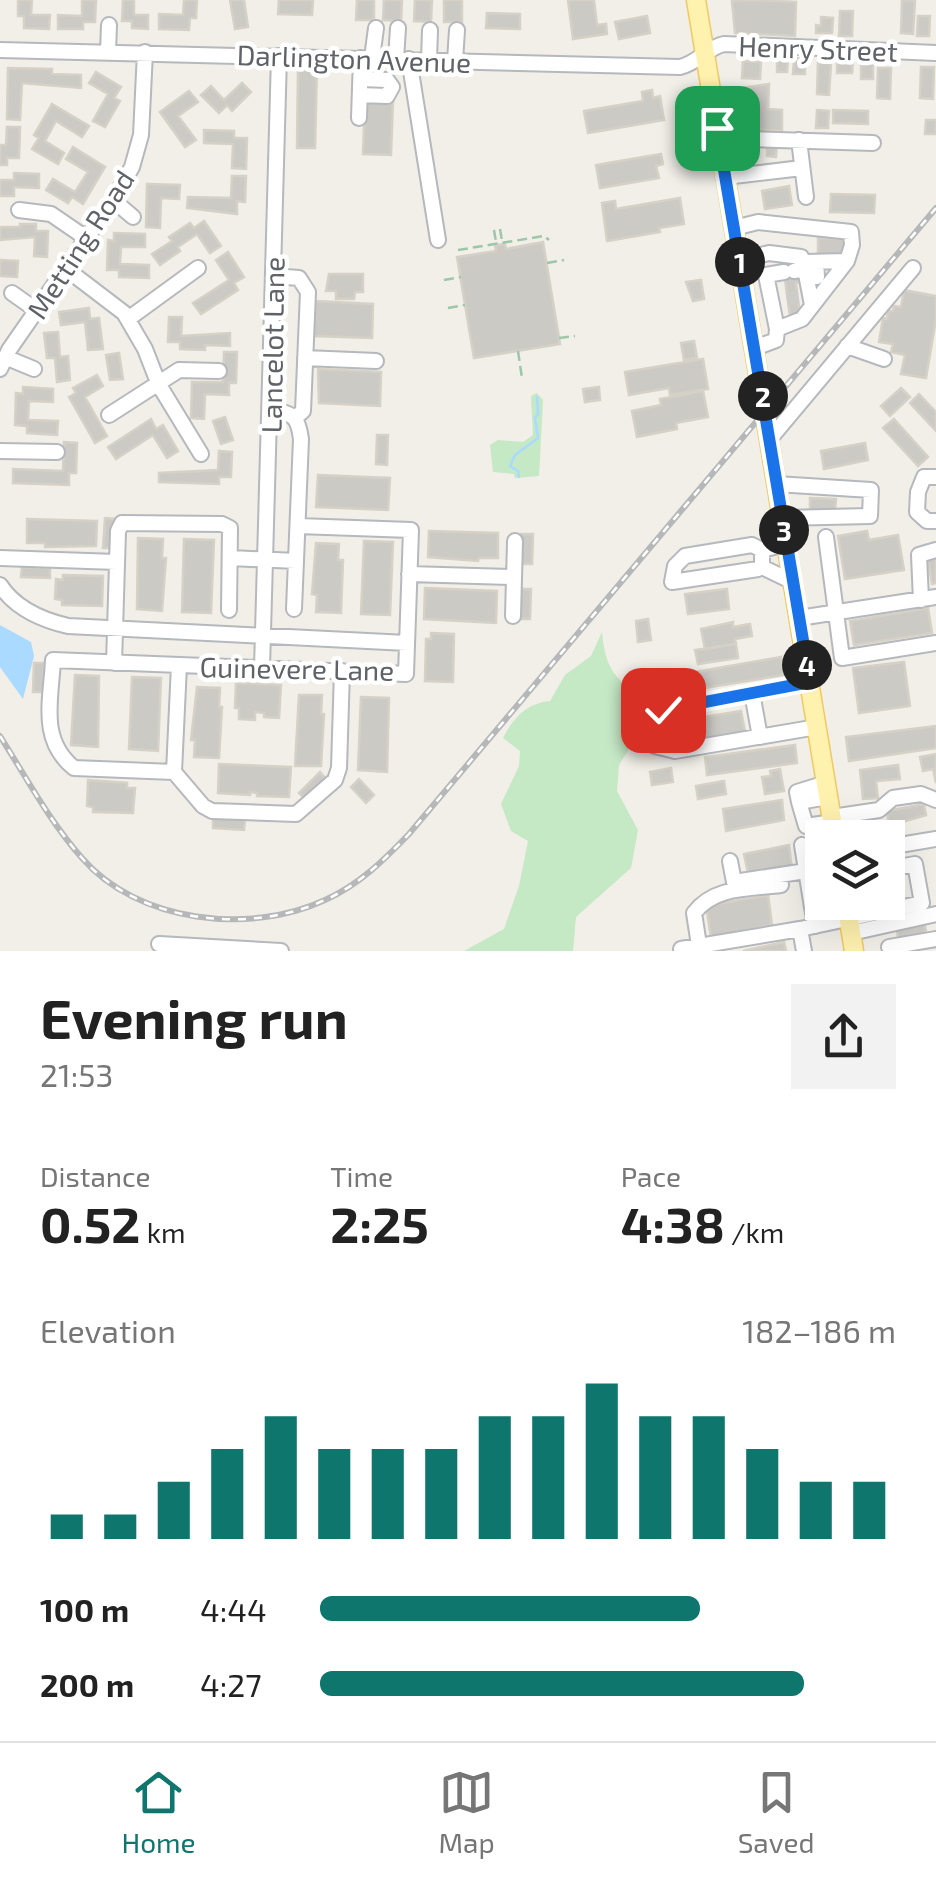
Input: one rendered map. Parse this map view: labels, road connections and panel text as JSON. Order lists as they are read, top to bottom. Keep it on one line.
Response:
{"streets":{"street":["Henry Street","Darlington Avenue","Metting Road","Lancelot Lane","Guinevere Lane"]},"crossings":[["Henry Street","Darlington Avenue"],["Darlington Avenue","Metting Road"],["Darlington Avenue","Lancelot Lane"],["Lancelot Lane","Guinevere Lane"]],"page":{"pins":["1","2","3","4"],"heading":["Evening run","21:53"],"stats":[["Distance","0.52 km"],["Time","2:25"],["Pace","4:38 /km"]],"chart":["Elevation","182–186 m"],"list":[{"name":"100 m","note":"4:44"},{"name":"200 m","note":"4:27"}],"tabs":["Home","Map","Saved"]}}
